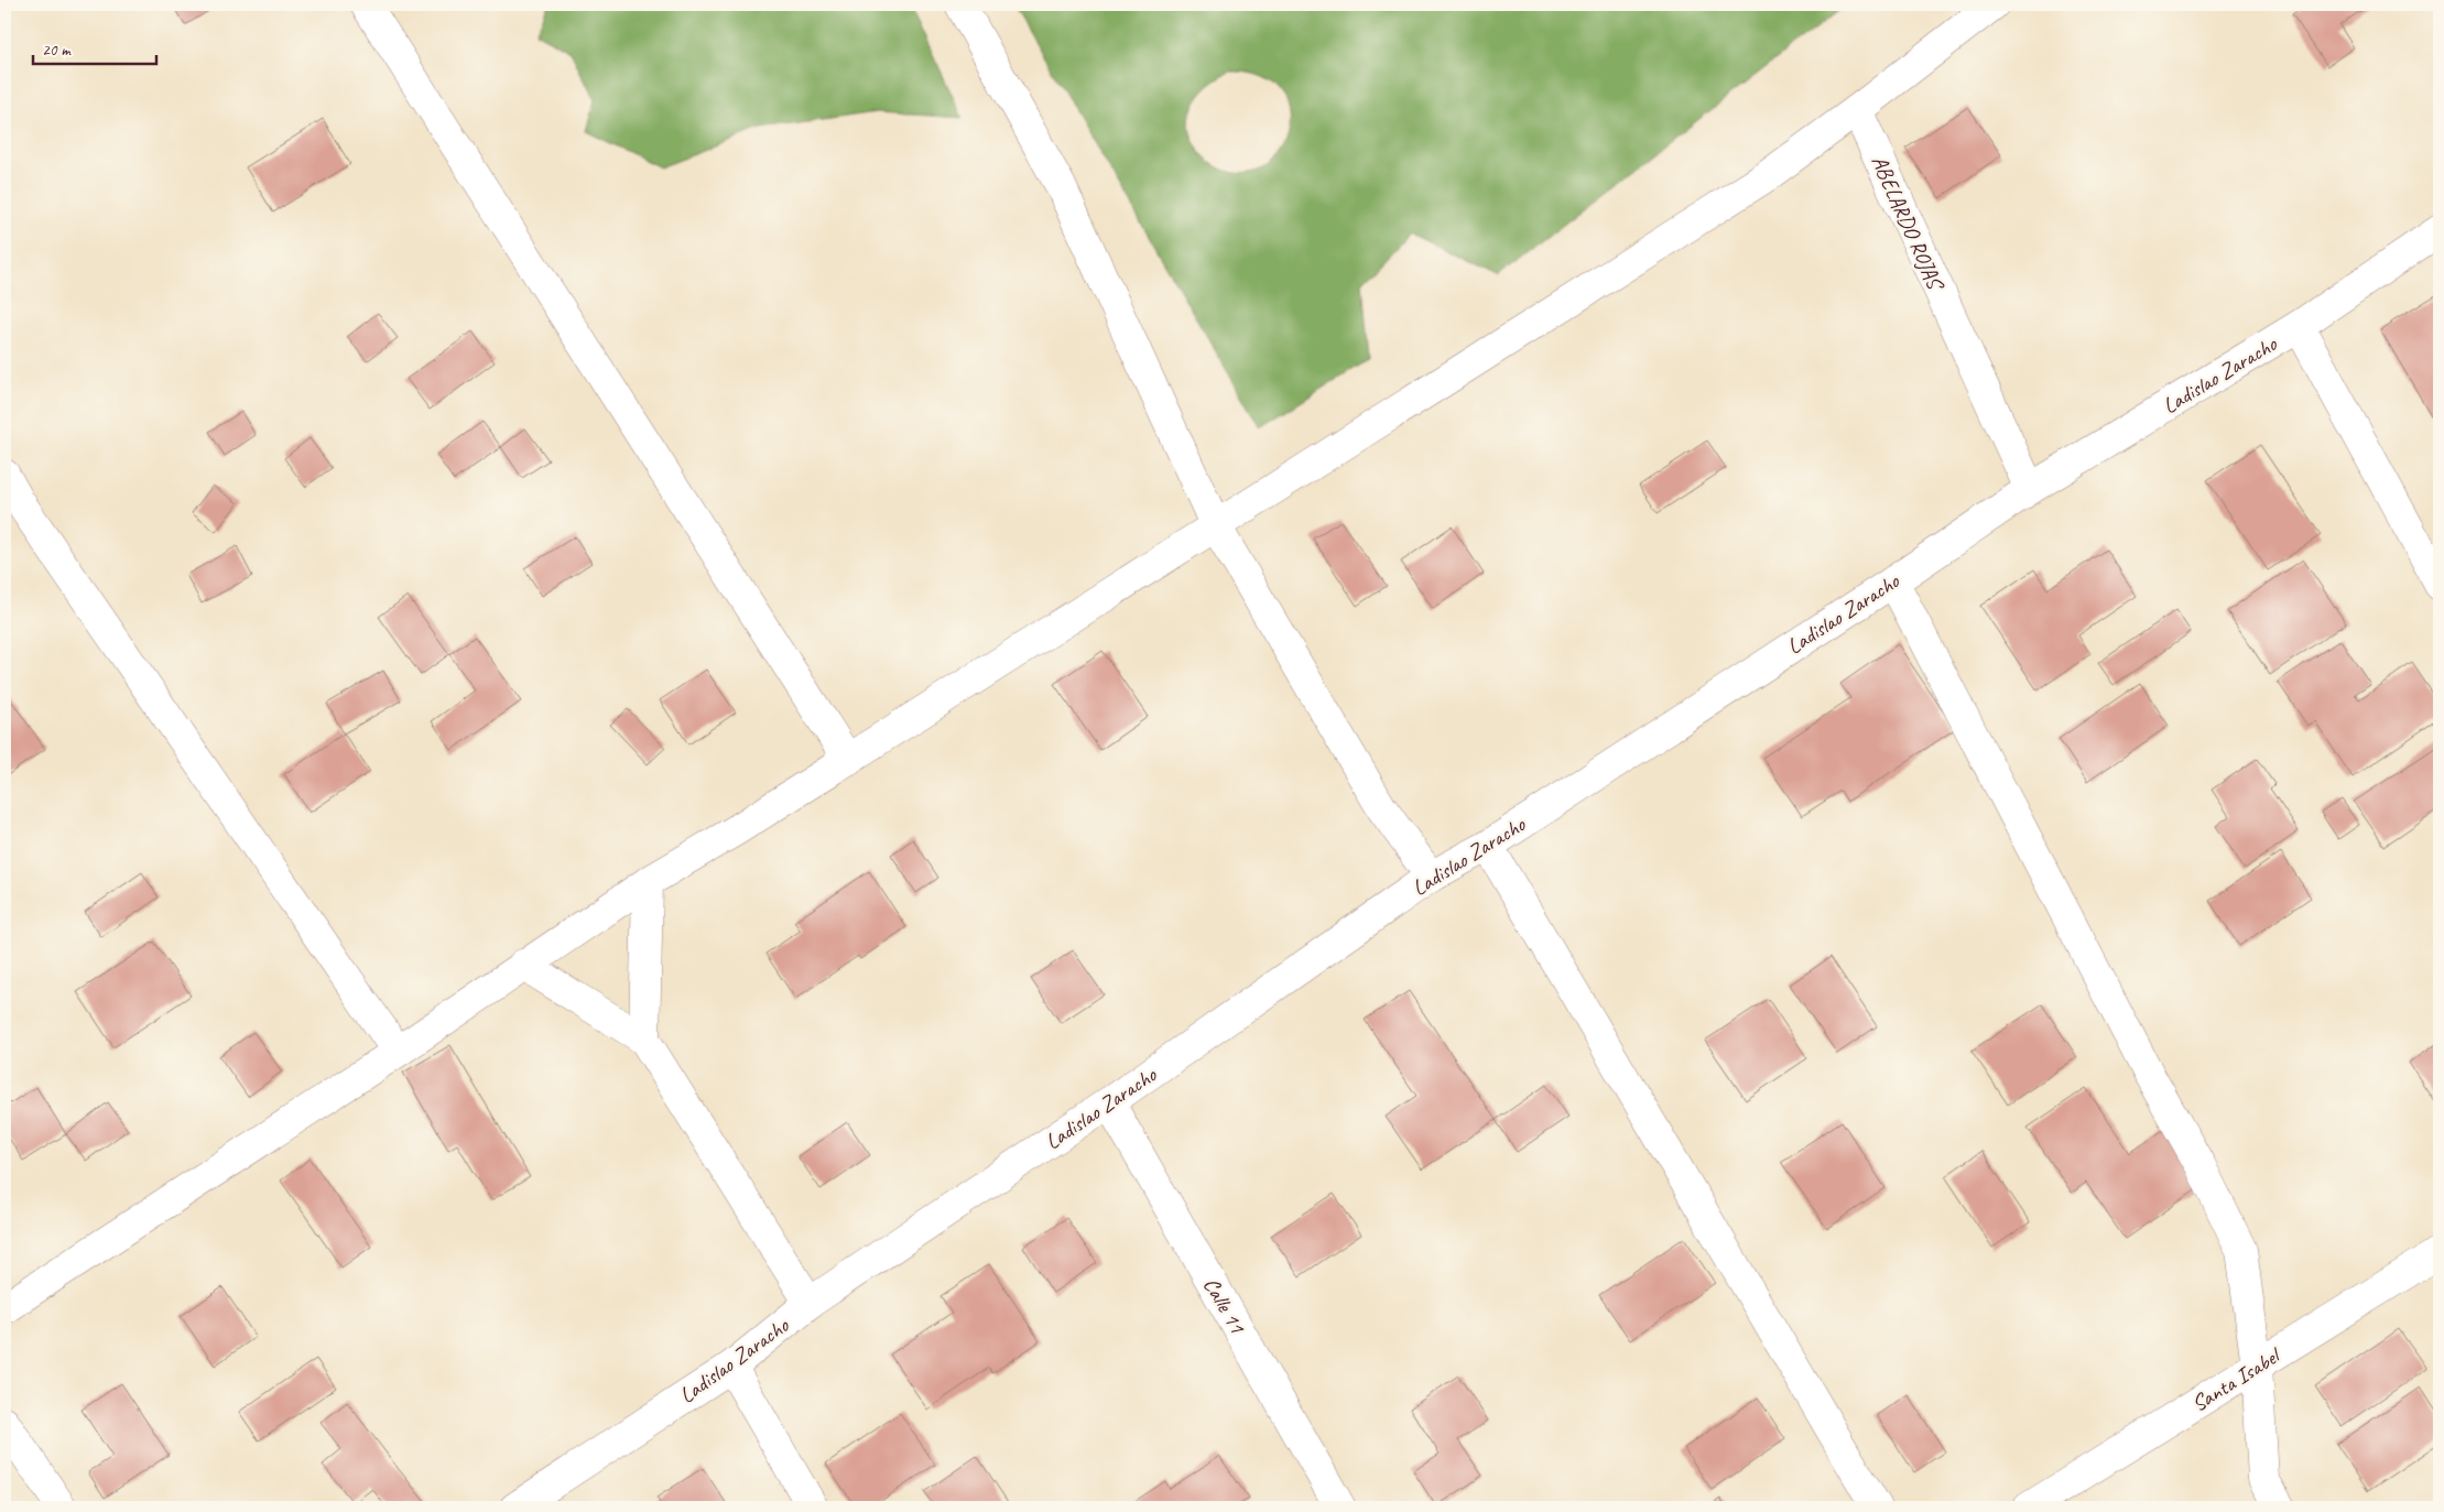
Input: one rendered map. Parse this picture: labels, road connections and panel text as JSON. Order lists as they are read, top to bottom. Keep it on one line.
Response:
{"streets":{"street":["ABELARDO ROJAS","Ladislao Zaracho","Calle 11","Santa Isabel"]},"crossings":[["ABELARDO ROJAS","Ladislao Zaracho"],["Ladislao Zaracho","Calle 11"]],"scale_bar":"20 m"}
